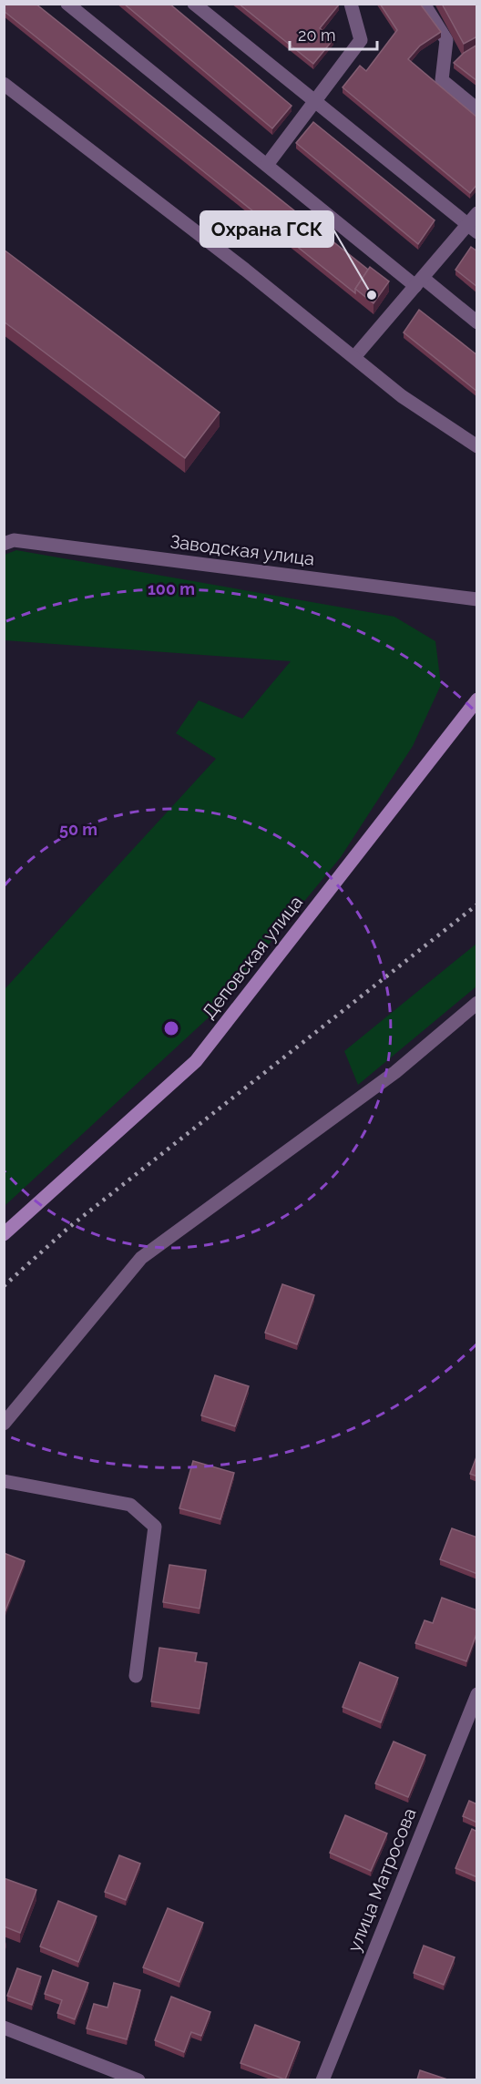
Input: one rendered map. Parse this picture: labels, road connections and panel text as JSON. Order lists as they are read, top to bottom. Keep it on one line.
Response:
{"streets":{"street":["Заводская улица","Деповская улица","улица Матросова"]},"places":["Охрана ГСК"],"scale_bar":"20 m","rings":["100 m","50 m"]}
